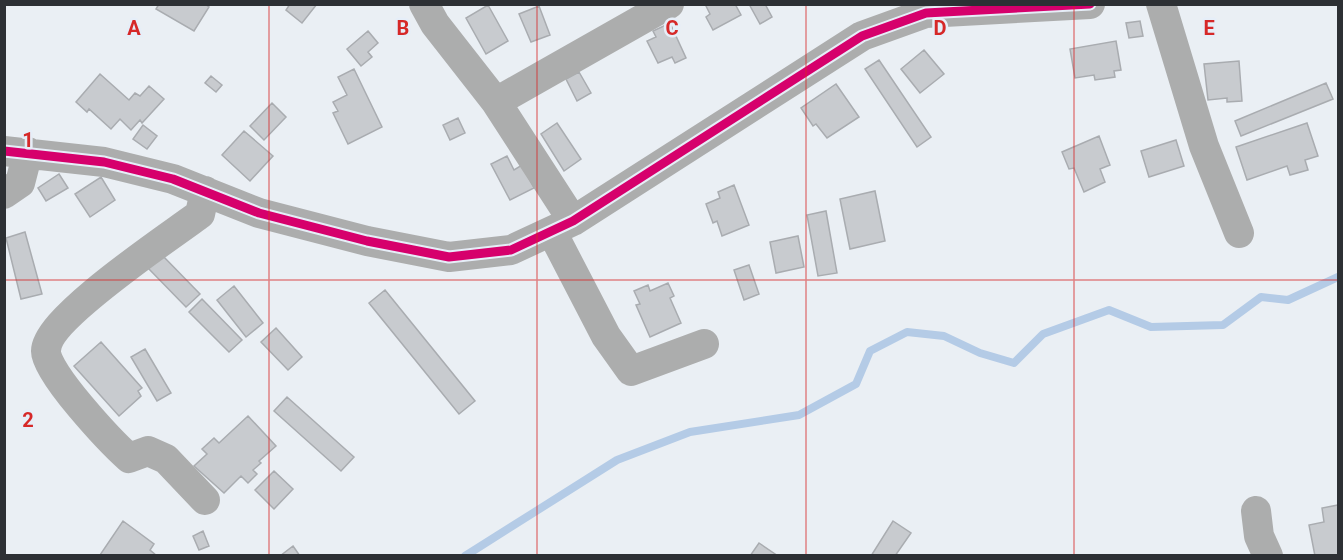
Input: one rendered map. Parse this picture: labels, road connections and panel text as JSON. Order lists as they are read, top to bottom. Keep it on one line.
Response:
{"grid":{"columns":["A","B","C","D","E"],"rows":["1","2"]}}
